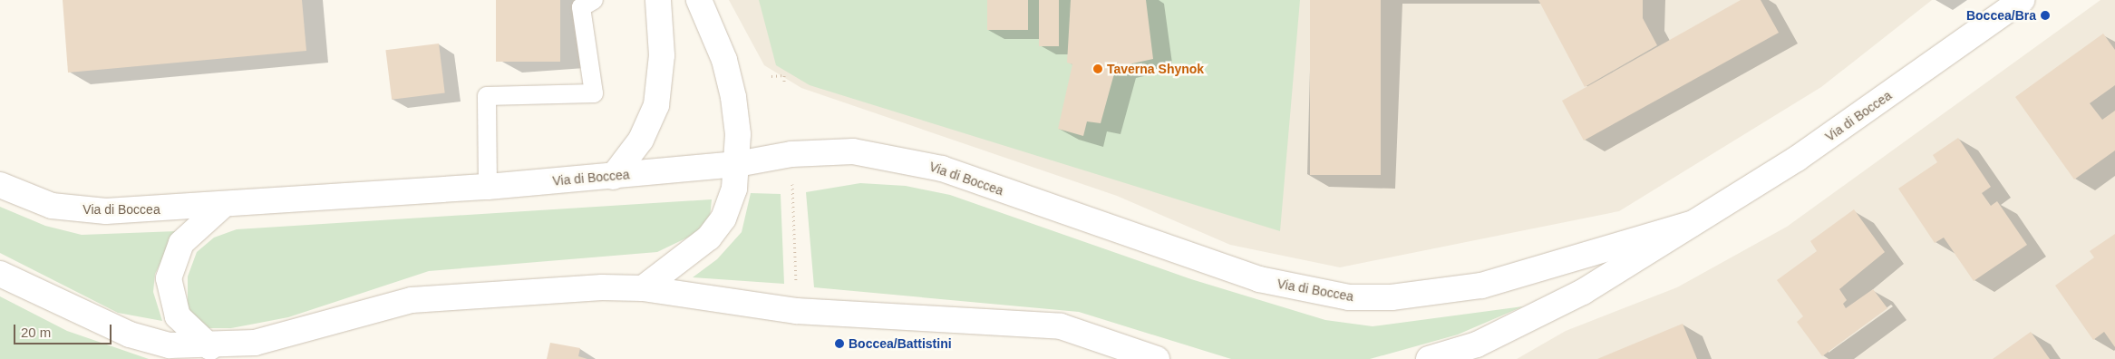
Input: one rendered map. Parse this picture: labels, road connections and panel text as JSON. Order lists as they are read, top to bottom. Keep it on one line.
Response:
{"streets":{"main road":["Via di Boccea"]},"places":["Boccea/Bra","Taverna Shynok","Boccea/Battistini"],"scale_bar":"20 m"}
